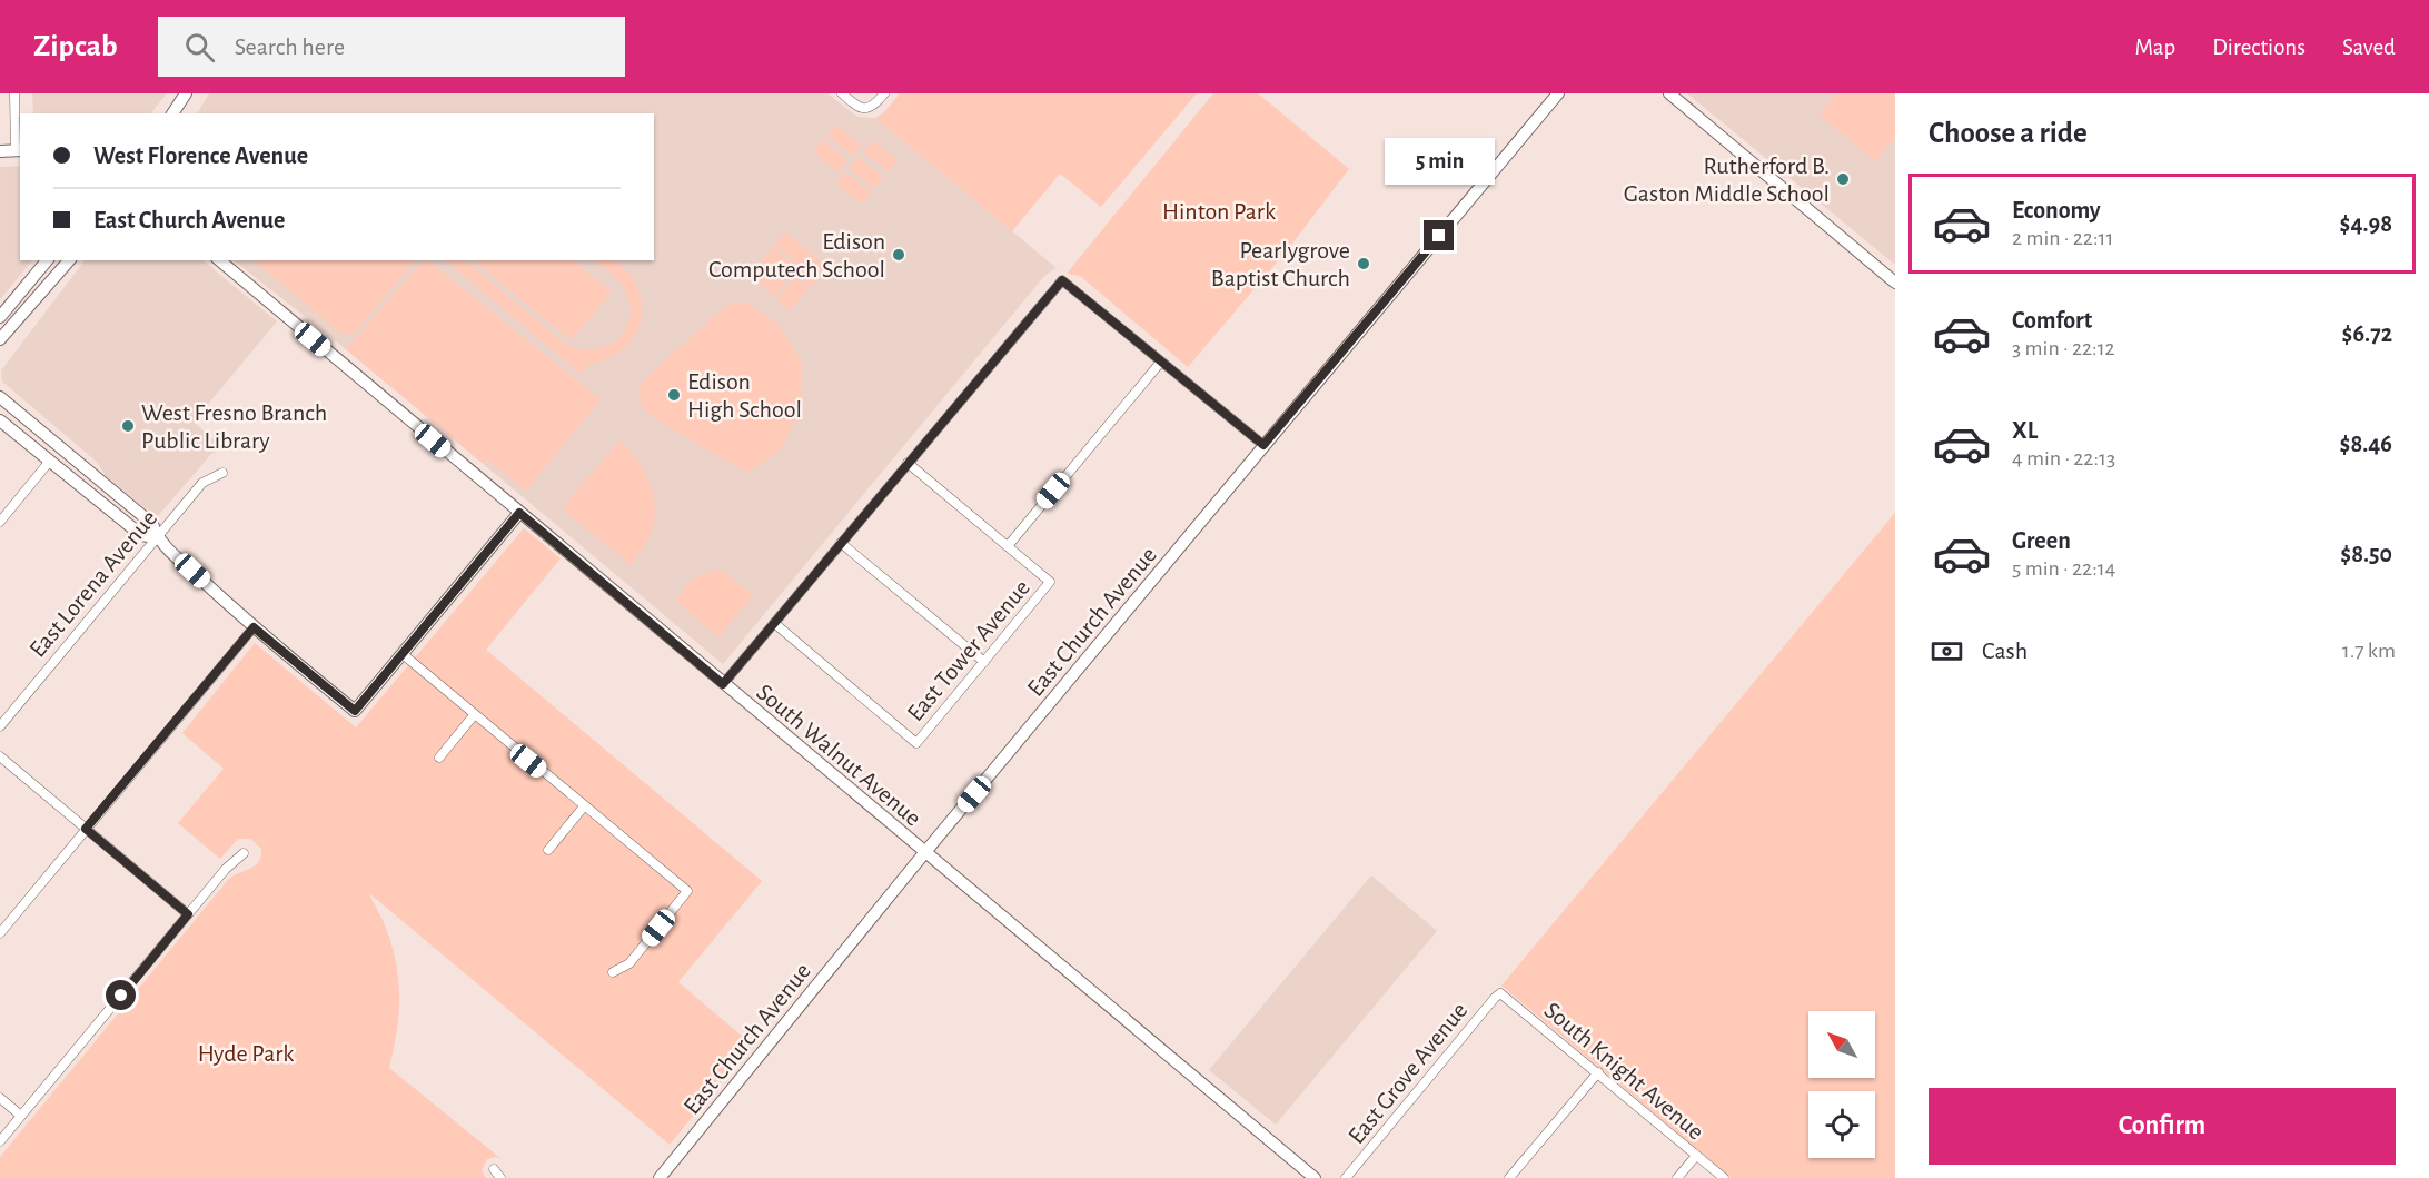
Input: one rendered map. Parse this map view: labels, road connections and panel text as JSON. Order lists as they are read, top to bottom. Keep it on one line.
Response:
{"streets":{"street":["East Lorena Avenue","East Church Avenue","East Tower Avenue","South Walnut Avenue","South Knight Avenue","East Grove Avenue"]},"crossings":[["East Church Avenue","South Walnut Avenue"],["South Knight Avenue","East Grove Avenue"]],"parks":["Hinton Park","Hyde Park"],"places":["Rutherford B. Gaston Middle School","Edison Computech School","Pearlygrove Baptist Church","Edison High School","West Fresno Branch Public Library"],"north":"top left","page":{"header":"Zipcab","search":"Search here","nav":["Map","Directions","Saved"],"heading":"Choose a ride","banner":["West Florence Avenue","East Church Avenue"],"bubble":"5 min","list":[{"name":"Economy","note":"2 min · 22:11","value":"$4.98"},{"name":"Comfort","note":"3 min · 22:12","value":"$6.72"},{"name":"XL","note":"4 min · 22:13","value":"$8.46"},{"name":"Green","note":"5 min · 22:14","value":"$8.50"}],"pay":["Cash","1.7 km"],"buttons":"Confirm"}}
